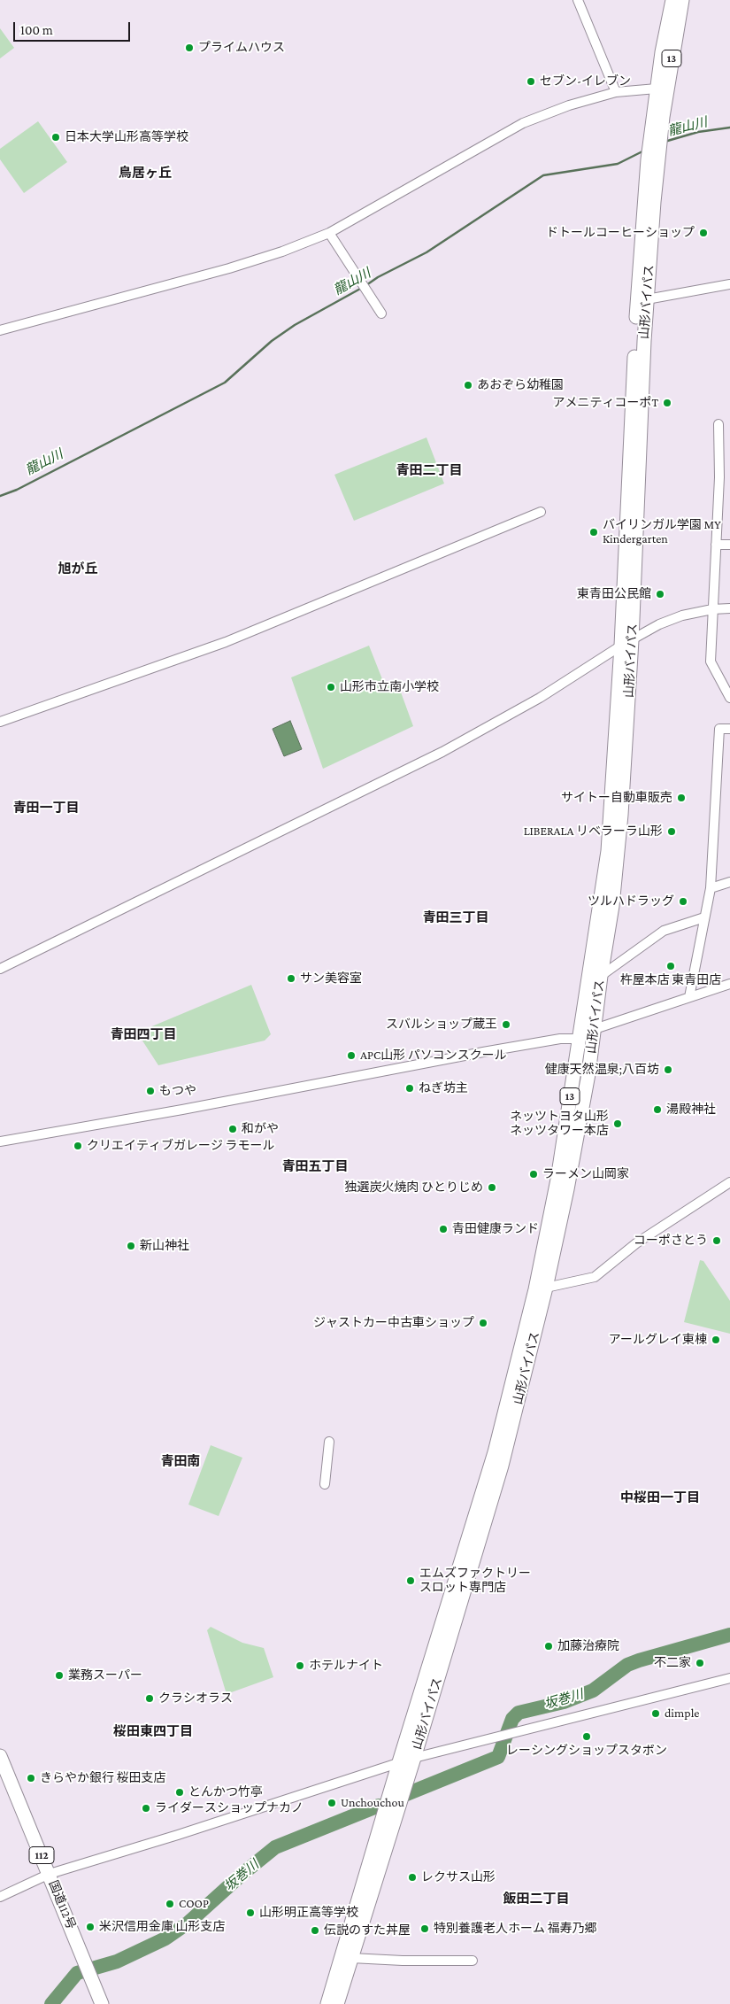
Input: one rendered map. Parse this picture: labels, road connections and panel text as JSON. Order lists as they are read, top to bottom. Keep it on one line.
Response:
{"streets":{"highway":["13","山形バイパス","112","国道112号"]},"districts":["鳥居ヶ丘","青田二丁目","旭が丘","青田一丁目","青田三丁目","青田四丁目","青田五丁目","青田南","中桜田一丁目","桜田東四丁目","飯田二丁目"],"water":["龍山川","坂巻川"],"places":["プライムハウス","セブン-イレブン","日本大学山形高等学校","ドトールコーヒーショップ","あおぞら幼稚園","アメニティコーポT","バイリンガル学園 MY Kindergarten","東青田公民館","山形市立南小学校","サイトー自動車販売","LIBERALA リベラーラ山形","ツルハドラッグ","杵屋本店 東青田店","サン美容室","スバルショップ蔵王","APC山形 パソコンスクール","健康天然温泉;八百坊","ねぎ坊主","もつや","湯殿神社","ネッツトヨタ山形 ネッツタワー本店","和がや","クリエイティブガレージ ラモール","ラーメン山岡家","独選炭火焼肉 ひとりじめ","青田健康ランド","コーポさとう","新山神社","ジャストカー中古車ショップ","アールグレイ東棟","エムズファクトリー スロット専門店","加藤治療院","不二家","ホテルナイト","業務スーパー","クラシオラス","dimple","レーシングショップスタボン","きらやか銀行 桜田支店","とんかつ竹亭","Unchouchou","ライダースショップナカノ","レクサス山形","COOP","山形明正高等学校","米沢信用金庫 山形支店","特別養護老人ホーム 福寿乃郷","伝説のすた丼屋"],"scale_bar":"100 m"}
